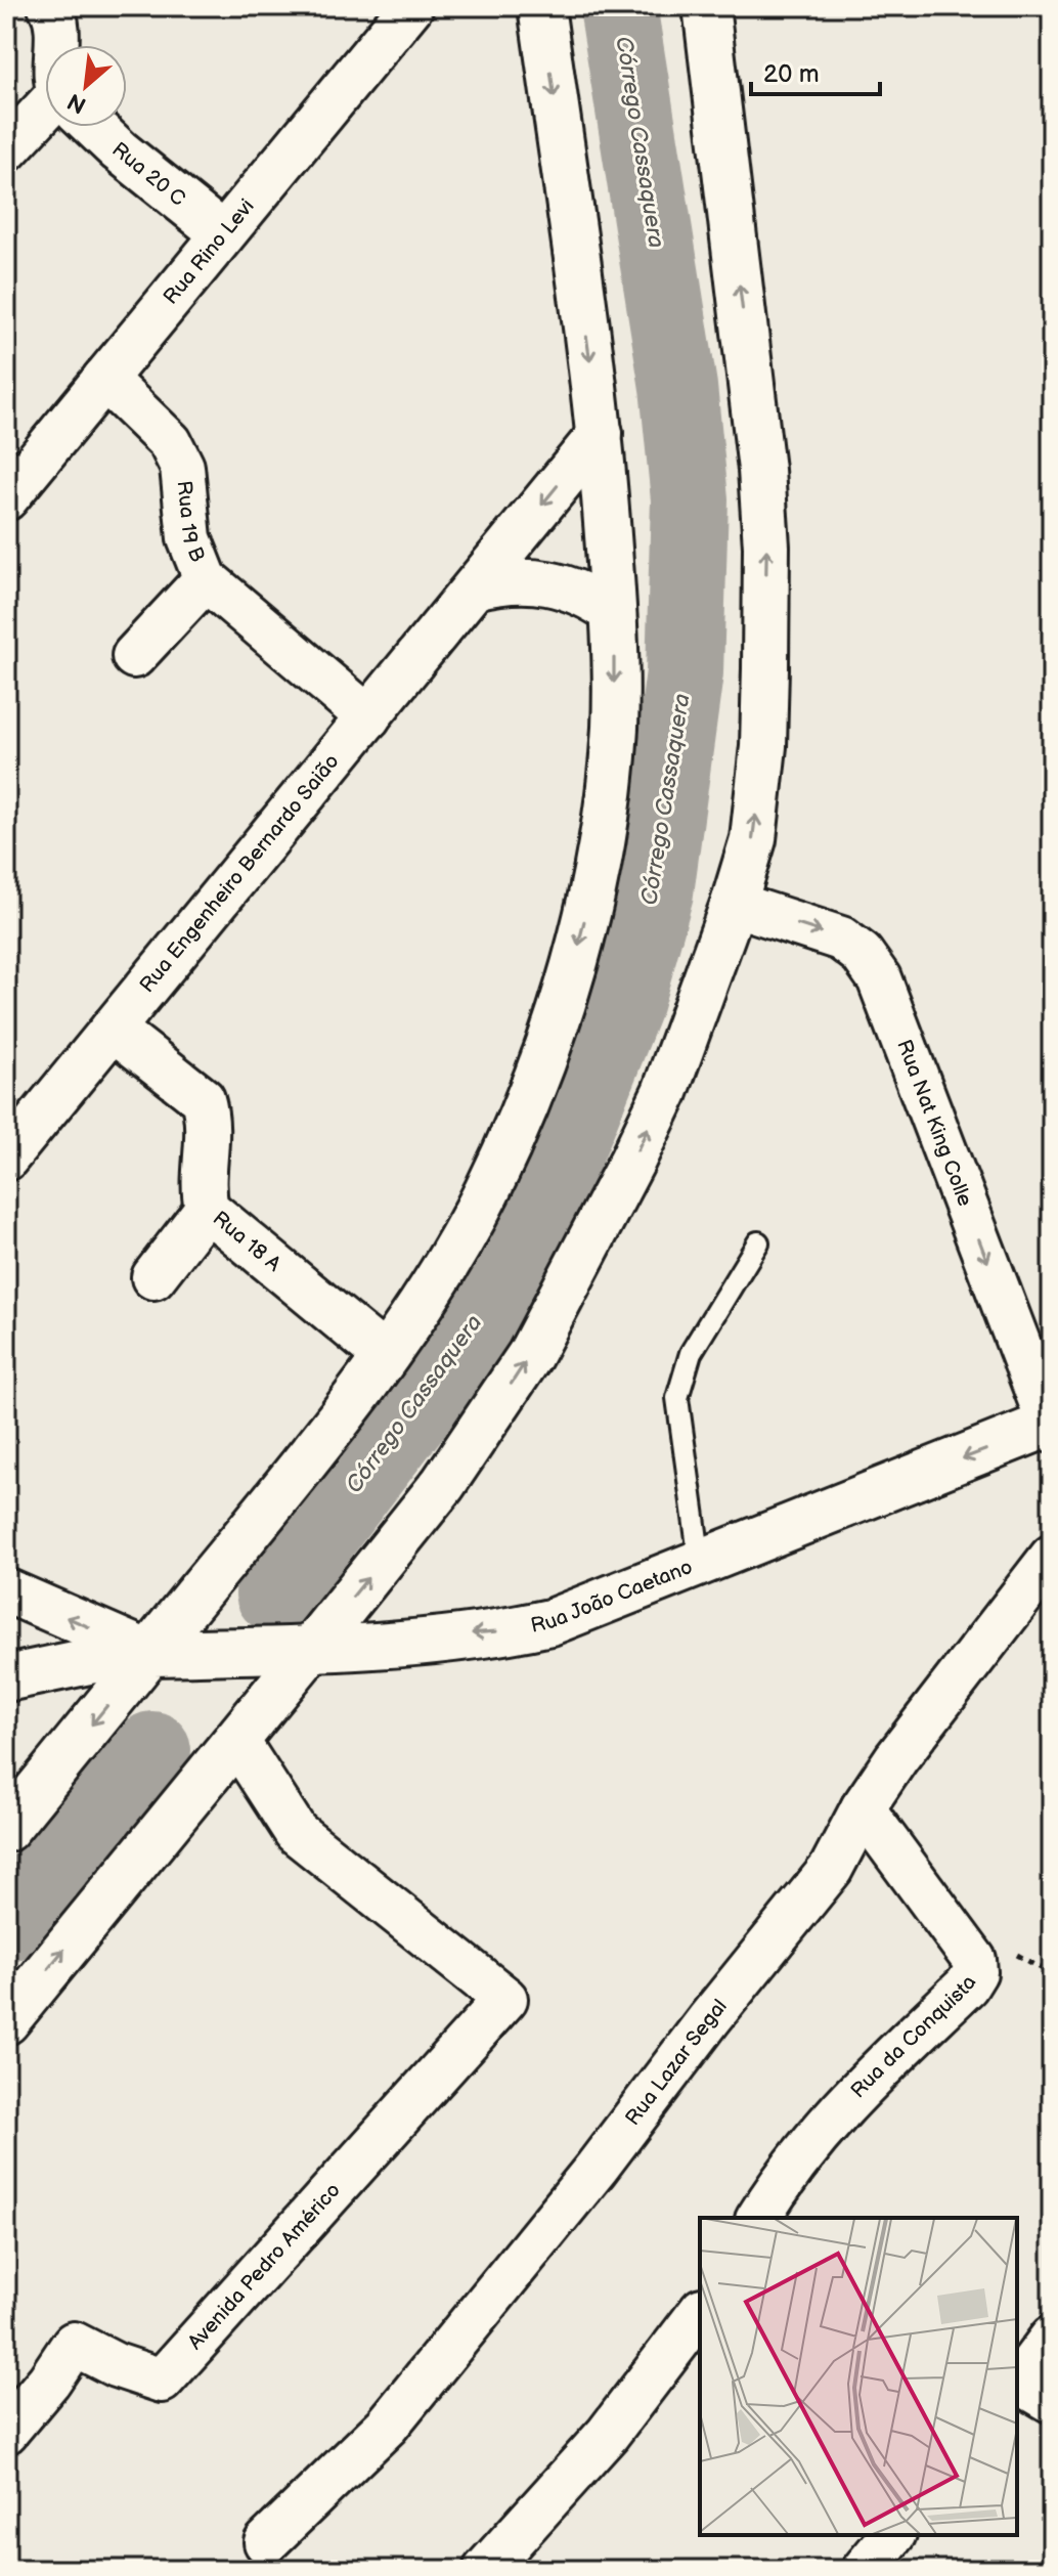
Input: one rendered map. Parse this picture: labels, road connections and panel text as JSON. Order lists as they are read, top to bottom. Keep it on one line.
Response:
{"streets":{"street":["Rua 20 C","Rua Rino Levi","Rua 19 B","Rua Engenheiro Bernardo Saião","Rua Nat King Colle","Rua 18 A","Rua João Caetano","Rua da Conquista","Rua Lazar Segal","Avenida Pedro Américo"]},"crossings":[["Rua 20 C","Rua Rino Levi"],["Rua Rino Levi","Rua 19 B"],["Rua 19 B","Rua Engenheiro Bernardo Saião"],["Rua Engenheiro Bernardo Saião","Rua 18 A"],["Rua Nat King Colle","Rua João Caetano"],["Rua da Conquista","Rua Lazar Segal"]],"one_way":["Rua Nat King Colle","Rua João Caetano"],"water":["Córrego Cassaquera"],"scale_bar":"20 m","north":"bottom left"}
